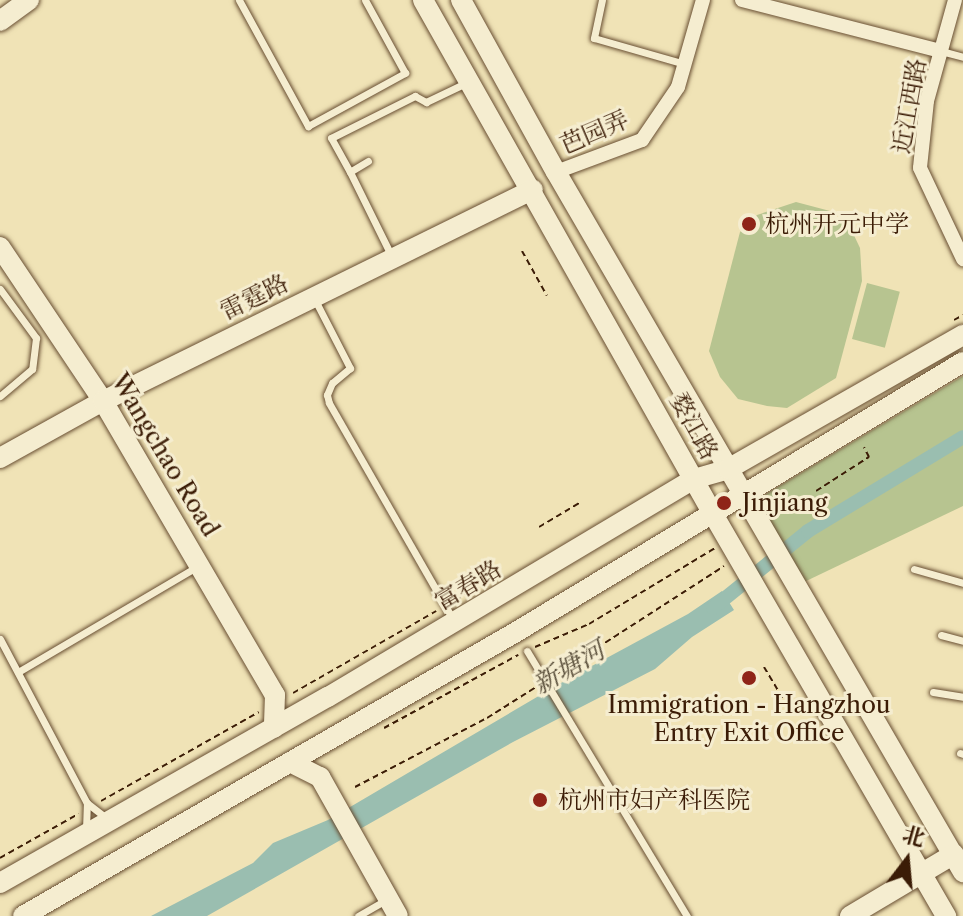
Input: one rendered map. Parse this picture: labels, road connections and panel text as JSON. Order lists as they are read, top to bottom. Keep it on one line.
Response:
{"streets":{"street":["近江西路","芭园弄","雷霆路","婺江路","Wangchao Road","富春路"]},"crossings":[["芭园弄","婺江路"],["雷霆路","婺江路"],["雷霆路","Wangchao Road"],["婺江路","富春路"]],"water":["新塘河"],"places":["杭州开元中学","Jinjiang","Immigration - Hangzhou Entry Exit Office","杭州市妇产科医院"],"north":"top"}
